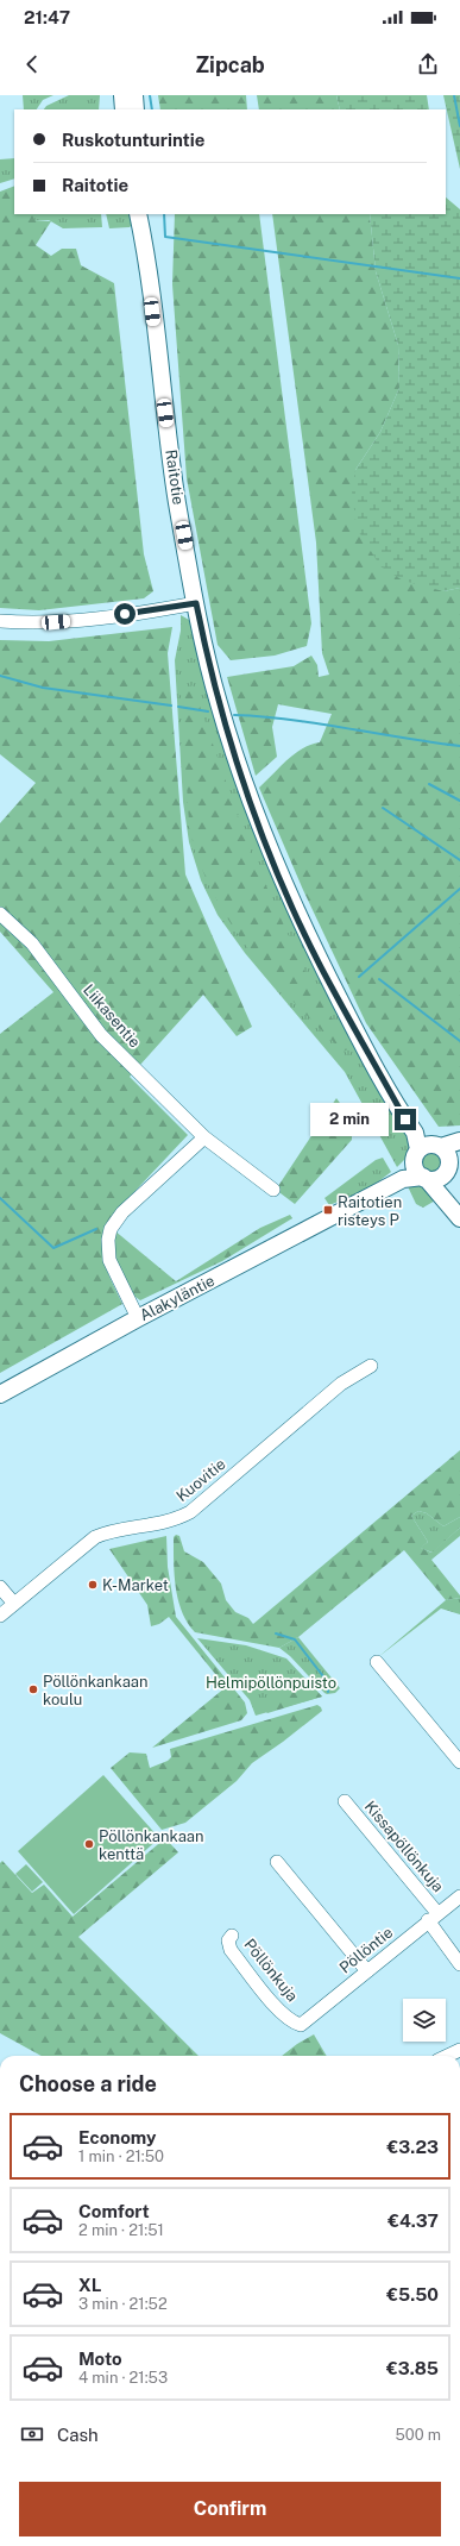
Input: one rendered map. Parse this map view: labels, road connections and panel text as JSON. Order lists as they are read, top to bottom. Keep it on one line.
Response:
{"streets":{"main road":["Raitotie","Alakyläntie"],"street":["Liikasentie","Kuovitie","Kissapöllönkuja","Pöllöntie","Pöllönkuja"]},"crossings":[["Raitotie","Alakyläntie"],["Kissapöllönkuja","Pöllöntie"],["Pöllöntie","Pöllönkuja"]],"parks":["Helmipöllönpuisto"],"places":{"transit":["Raitotien risteys P"],"other":["K-Market","Pöllönkankaan koulu","Pöllönkankaan kenttä"]},"page":{"status":"21:47","header":"Zipcab","banner":["Ruskotunturintie","Raitotie"],"bubble":"2 min","heading":"Choose a ride","list":[{"name":"Economy","note":"1 min · 21:50","value":"€3.23"},{"name":"Comfort","note":"2 min · 21:51","value":"€4.37"},{"name":"XL","note":"3 min · 21:52","value":"€5.50"},{"name":"Moto","note":"4 min · 21:53","value":"€3.85"}],"pay":["Cash","500 m"],"buttons":"Confirm"}}
